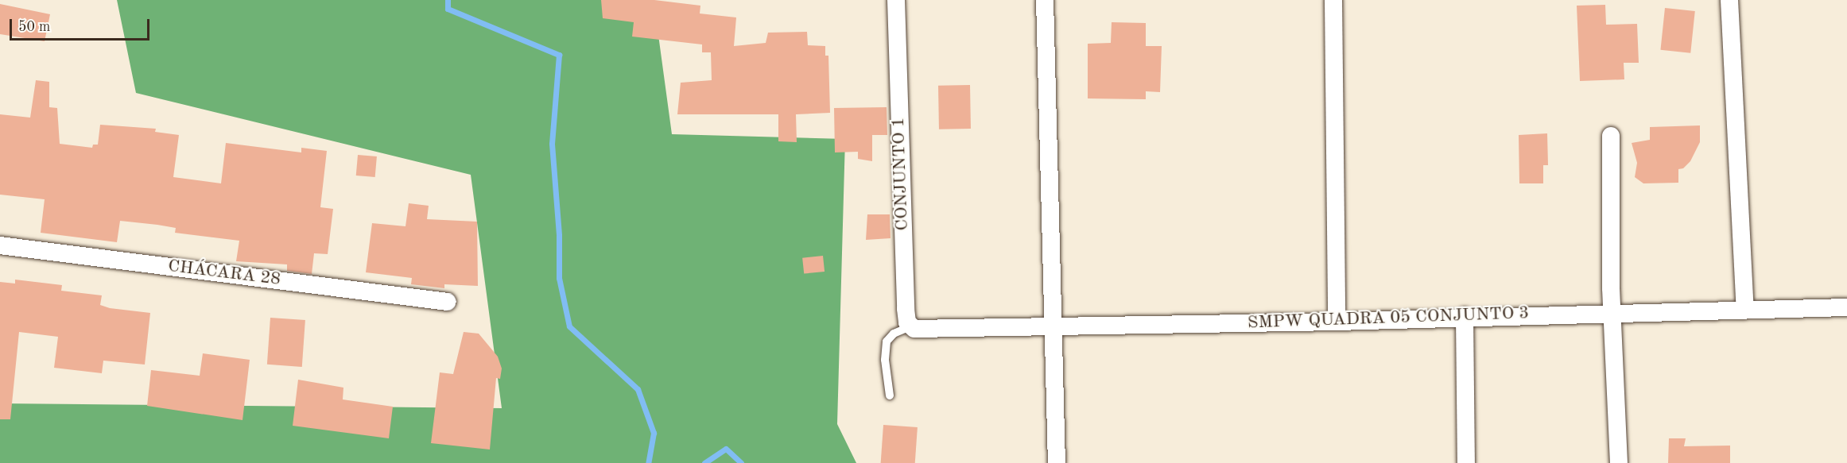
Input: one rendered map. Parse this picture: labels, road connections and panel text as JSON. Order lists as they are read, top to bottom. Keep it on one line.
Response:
{"streets":{"street":["CONJUNTO 1","CHÁCARA 28","SMPW QUADRA 05 CONJUNTO 3"]},"crossings":[["CONJUNTO 1","SMPW QUADRA 05 CONJUNTO 3"]],"scale_bar":"50 m"}
